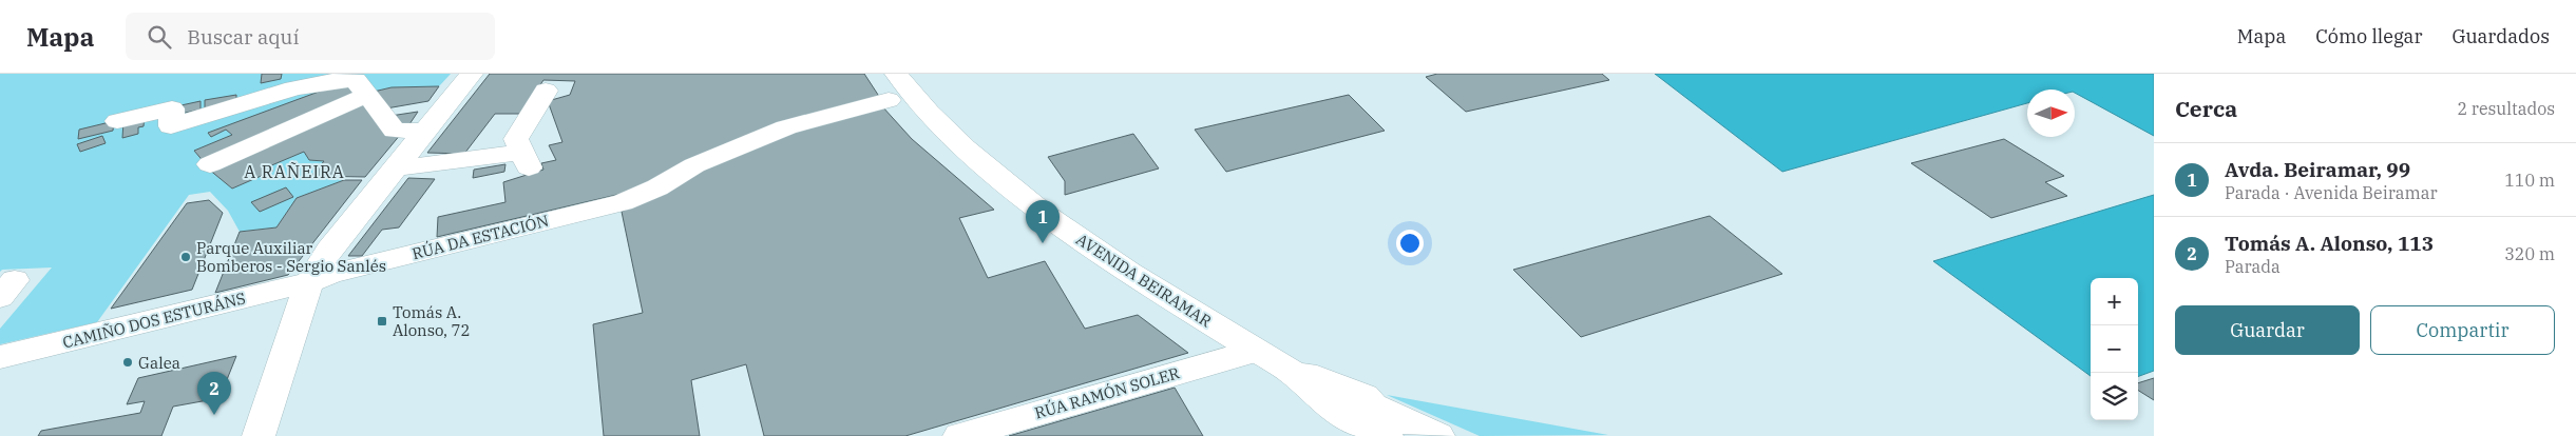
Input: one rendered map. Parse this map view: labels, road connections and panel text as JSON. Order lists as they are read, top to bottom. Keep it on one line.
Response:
{"streets":{"street":["RÚA DA ESTACIÓN","AVENIDA BEIRAMAR","CAMIÑO DOS ESTURÁNS","RÚA RAMÓN SOLER"]},"crossings":[["RÚA DA ESTACIÓN","AVENIDA BEIRAMAR"],["RÚA DA ESTACIÓN","CAMIÑO DOS ESTURÁNS"],["AVENIDA BEIRAMAR","RÚA RAMÓN SOLER"]],"districts":["A RAÑEIRA"],"places":{"other":["Parque Auxiliar Bomberos - Sergio Sanlés","Galea"],"transit":["Tomás A. Alonso, 72"]},"north":"right","page":{"header":"Mapa","search":"Buscar aquí","nav":["Mapa","Cómo llegar","Guardados"],"heading":["Cerca","2 resultados"],"list":[{"mark":"1","name":"Avda. Beiramar, 99","note":"Parada · Avenida Beiramar","value":"110 m"},{"mark":"2","name":"Tomás A. Alonso, 113","note":"Parada","value":"320 m"}],"pins":["1","2"],"map_buttons":["+","−"],"buttons":["Guardar","Compartir"]}}
